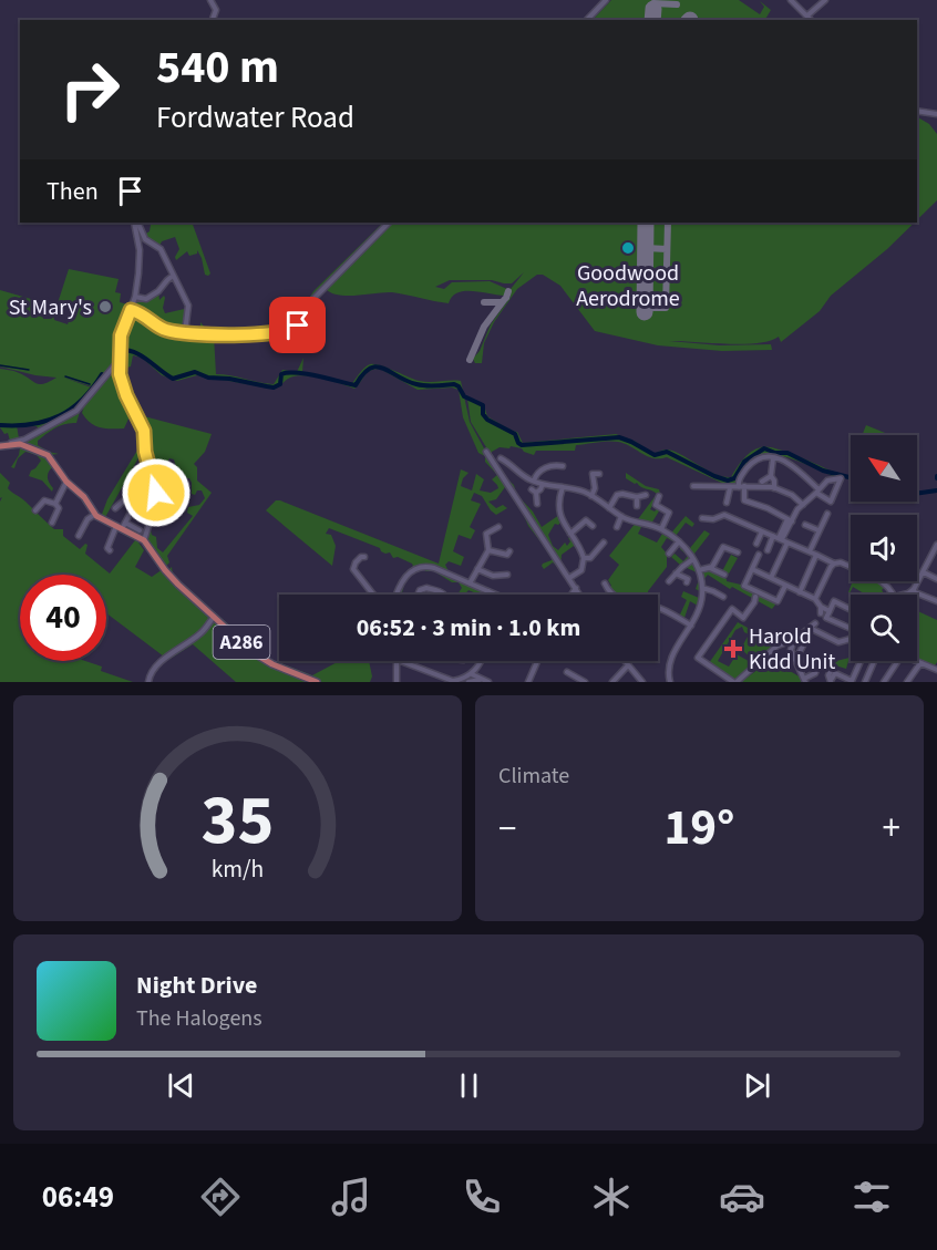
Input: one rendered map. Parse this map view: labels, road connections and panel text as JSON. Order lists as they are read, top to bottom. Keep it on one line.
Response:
{"streets":{"main road":["A286"]},"places":{"other":["Goodwood Aerodrome","St Mary's"],"health":["Harold Kidd Unit"]},"north":"top left","page":{"turn":["540 m","Fordwater Road"],"then":"Then","limit":"40","trip":"06:52 · 3 min · 1.0 km","tile":"Climate","heat":["−","19°","+"],"song":["Night Drive","The Halogens"],"tabs":"06:49","gauge":["35","km/h"]}}
